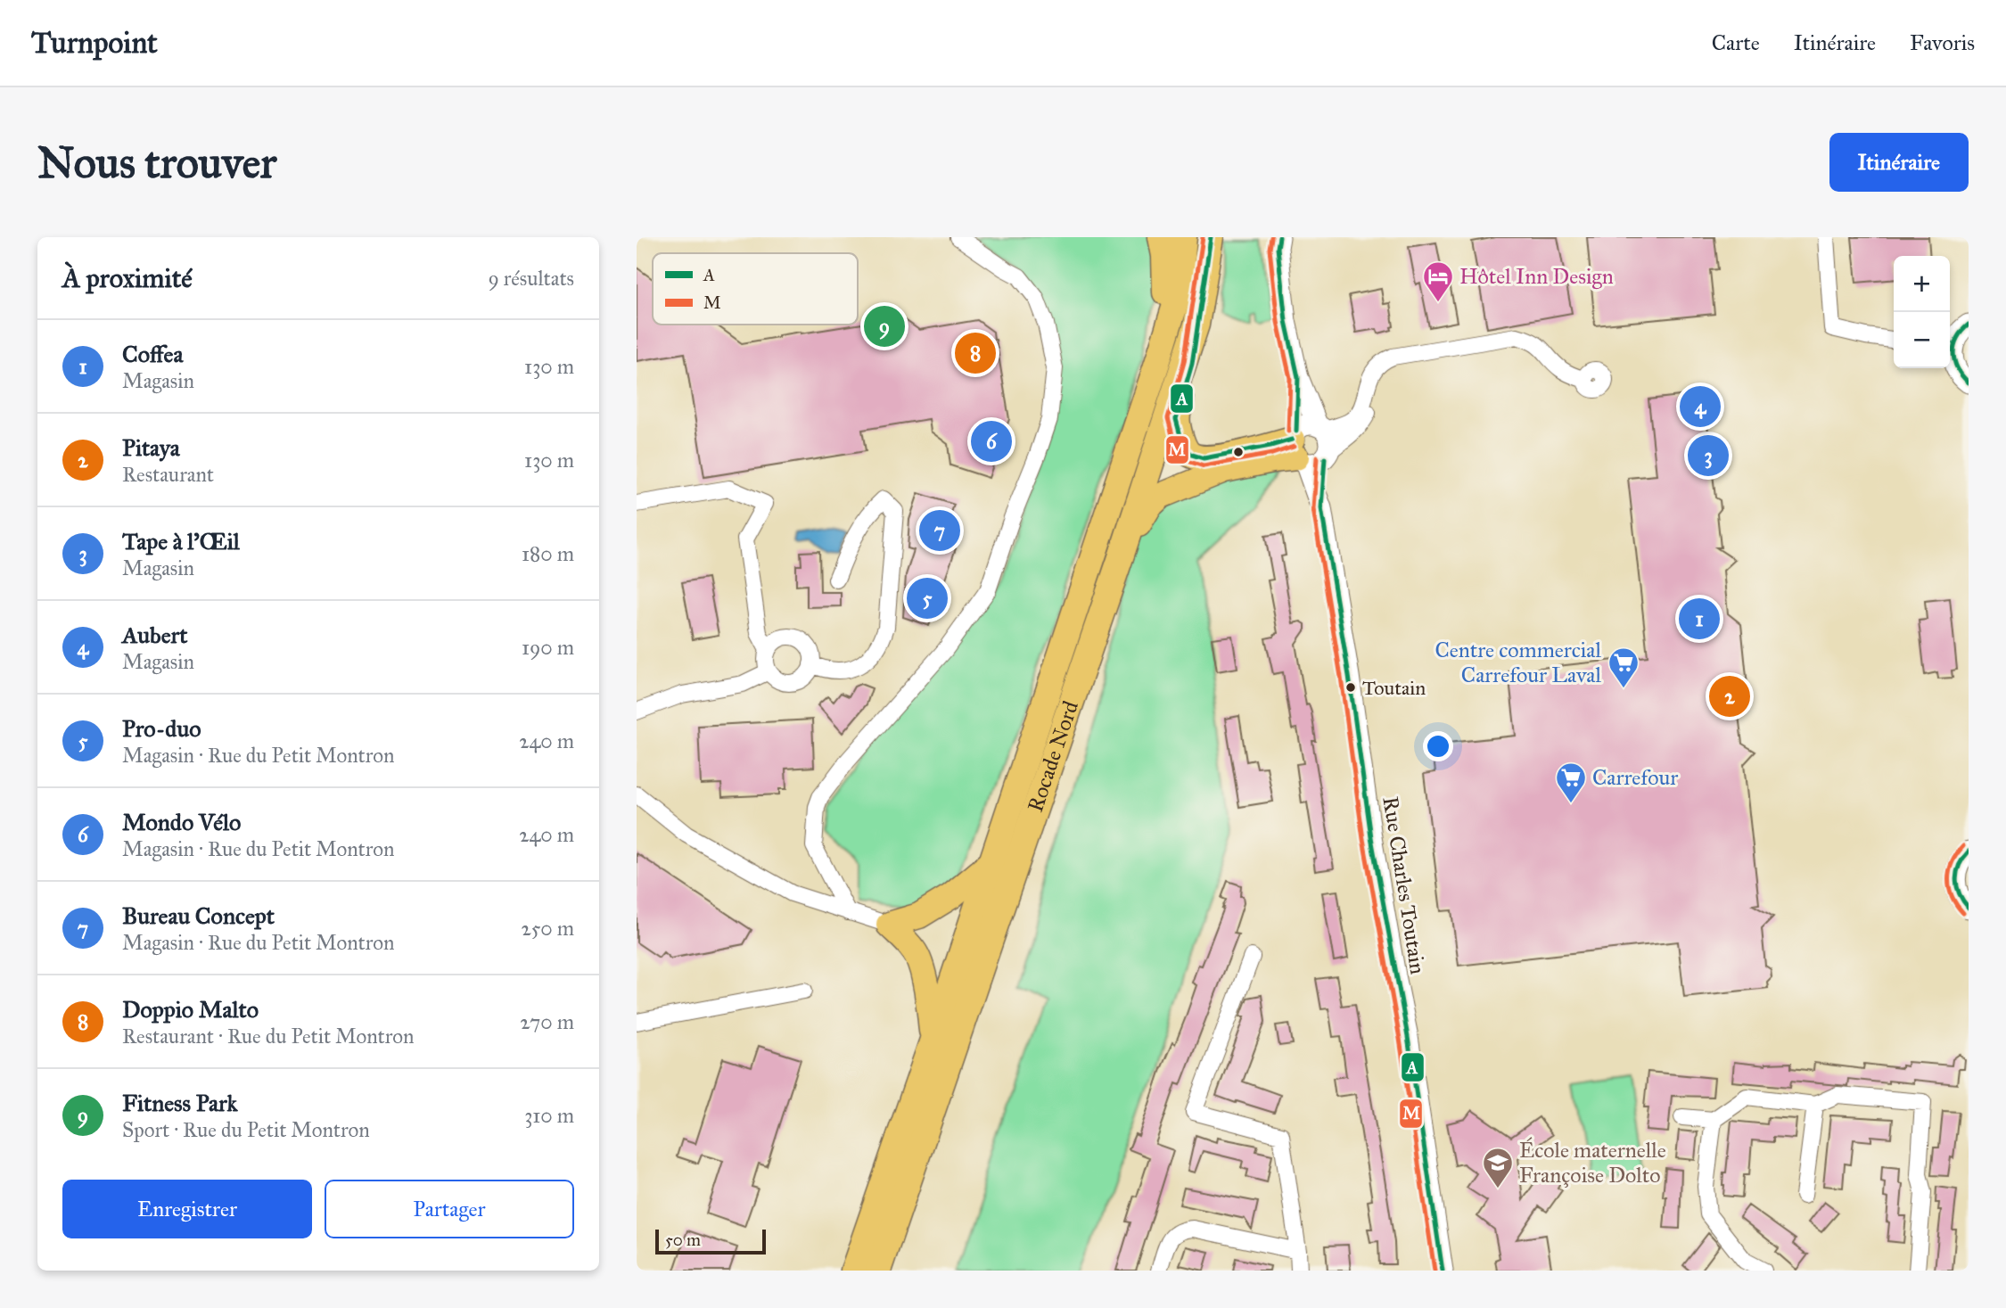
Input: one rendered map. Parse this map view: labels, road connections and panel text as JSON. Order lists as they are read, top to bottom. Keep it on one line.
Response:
{"streets":{"main road":["Rocade Nord"],"street":["Rue Charles Toutain"]},"places":{"hotel":["Hôtel Inn Design"],"other":["Toutain"],"supermarket":["Centre commercial Carrefour Laval","Carrefour"],"school or university":["École maternelle Françoise Dolto"]},"lines":["transit line A","transit line M"],"legend":["A","M"],"scale_bar":"50 m","page":{"header":"Turnpoint","nav":["Carte","Itinéraire","Favoris"],"buttons":["Itinéraire",["Enregistrer","Partager"]],"title":"Nous trouver","heading":["À proximité","9 résultats"],"map_buttons":["+","−"],"pins":["9","8","4","6","3","7","5","1","2"],"list":[{"mark":"1","name":"Coffea","note":"Magasin","value":"130 m"},{"mark":"2","name":"Pitaya","note":"Restaurant","value":"130 m"},{"mark":"3","name":"Tape à l'Œil","note":"Magasin","value":"180 m"},{"mark":"4","name":"Aubert","note":"Magasin","value":"190 m"},{"mark":"5","name":"Pro-duo","note":"Magasin · Rue du Petit Montron","value":"240 m"},{"mark":"6","name":"Mondo Vélo","note":"Magasin · Rue du Petit Montron","value":"240 m"},{"mark":"7","name":"Bureau Concept","note":"Magasin · Rue du Petit Montron","value":"250 m"},{"mark":"8","name":"Doppio Malto","note":"Restaurant · Rue du Petit Montron","value":"270 m"},{"mark":"9","name":"Fitness Park","note":"Sport · Rue du Petit Montron","value":"310 m"}],"scale":"50 m"}}
